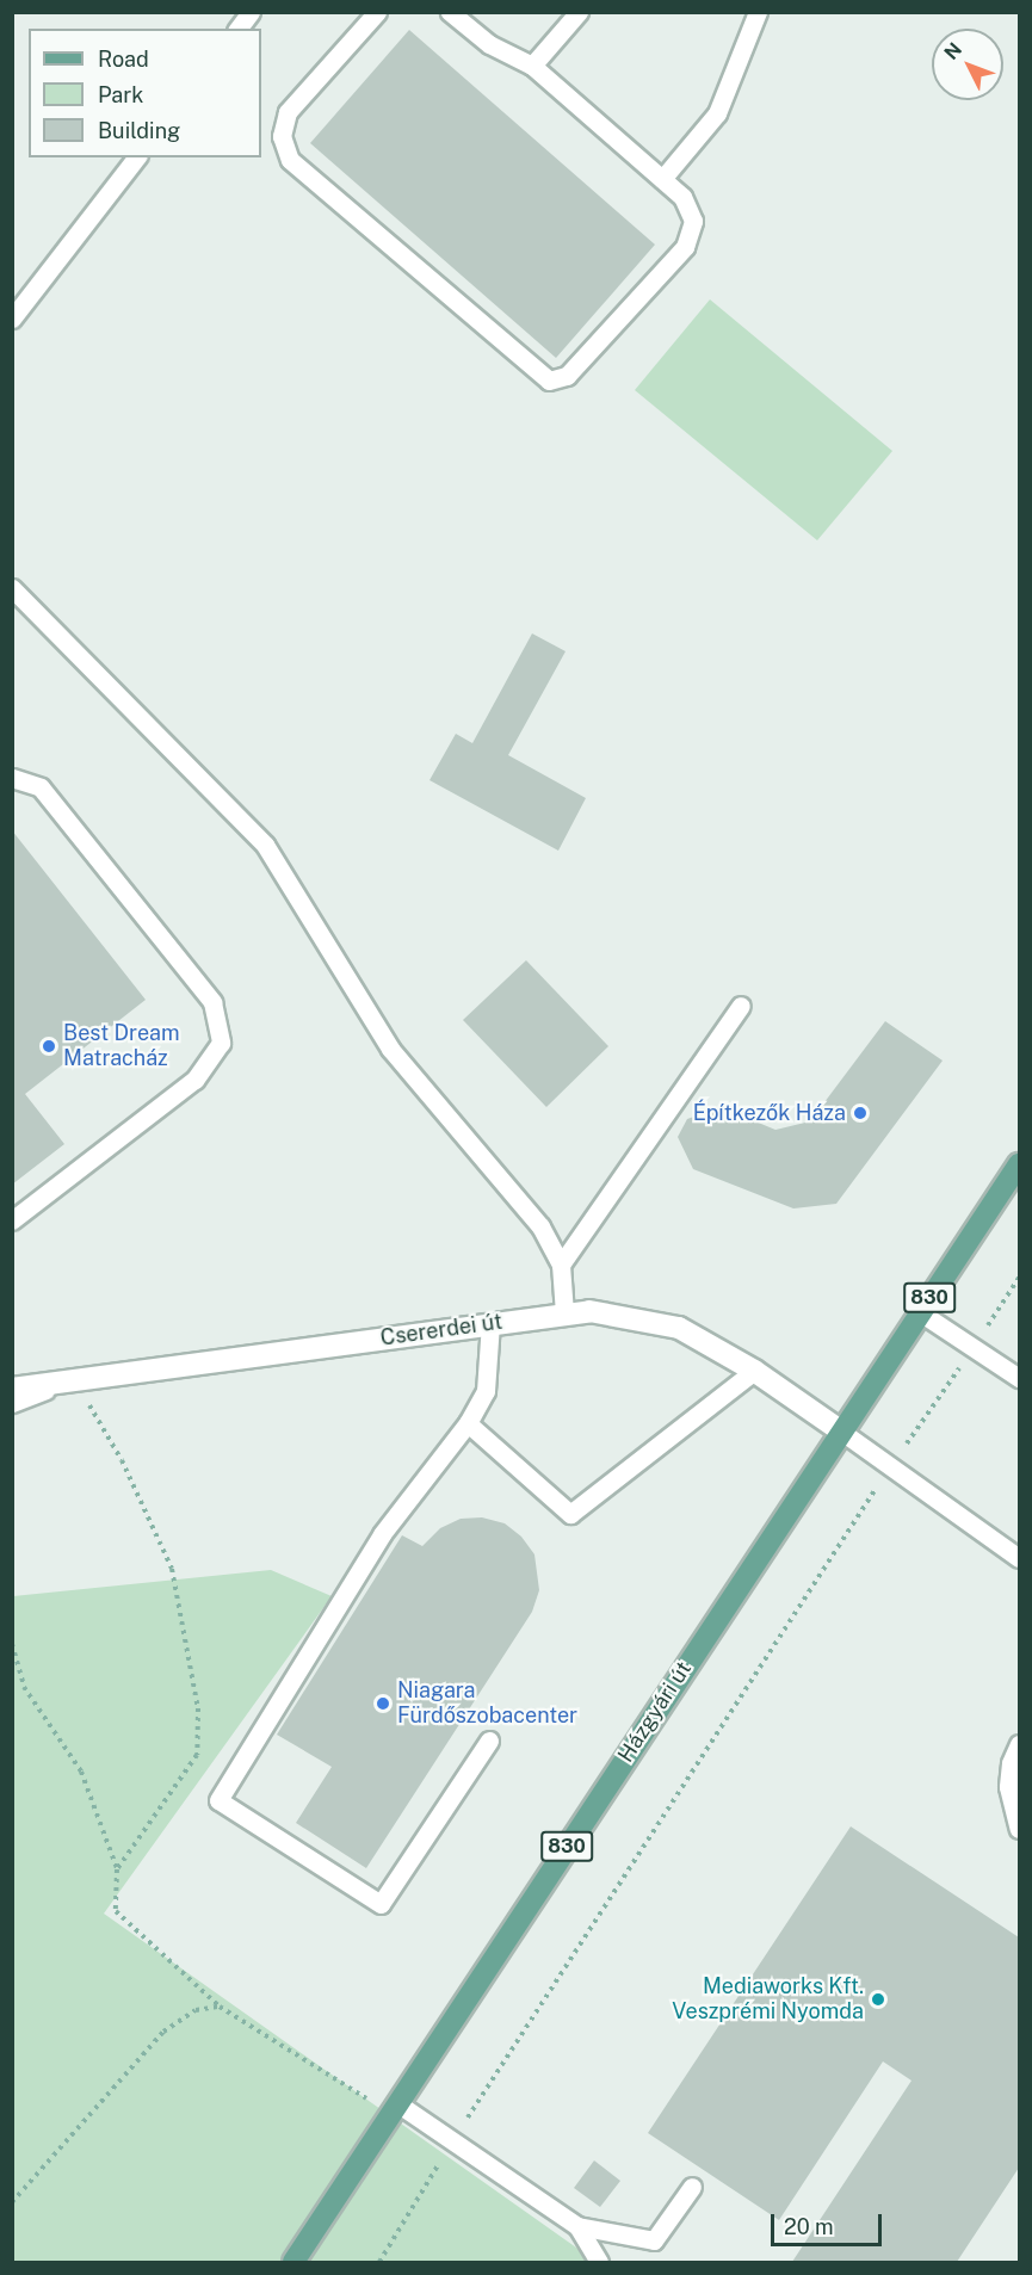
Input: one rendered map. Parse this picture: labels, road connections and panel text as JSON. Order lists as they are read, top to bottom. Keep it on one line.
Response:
{"streets":{"main road":["830","Házgyári út"],"street":["Csererdei út"]},"crossings":[["Csererdei út","Házgyári út"]],"places":["Best Dream Matracház","Építkezők Háza","Niagara Fürdőszobacenter","Mediaworks Kft. Veszprémi Nyomda"],"legend":["Road","Park","Building"],"scale_bar":"20 m","north":"top left"}
